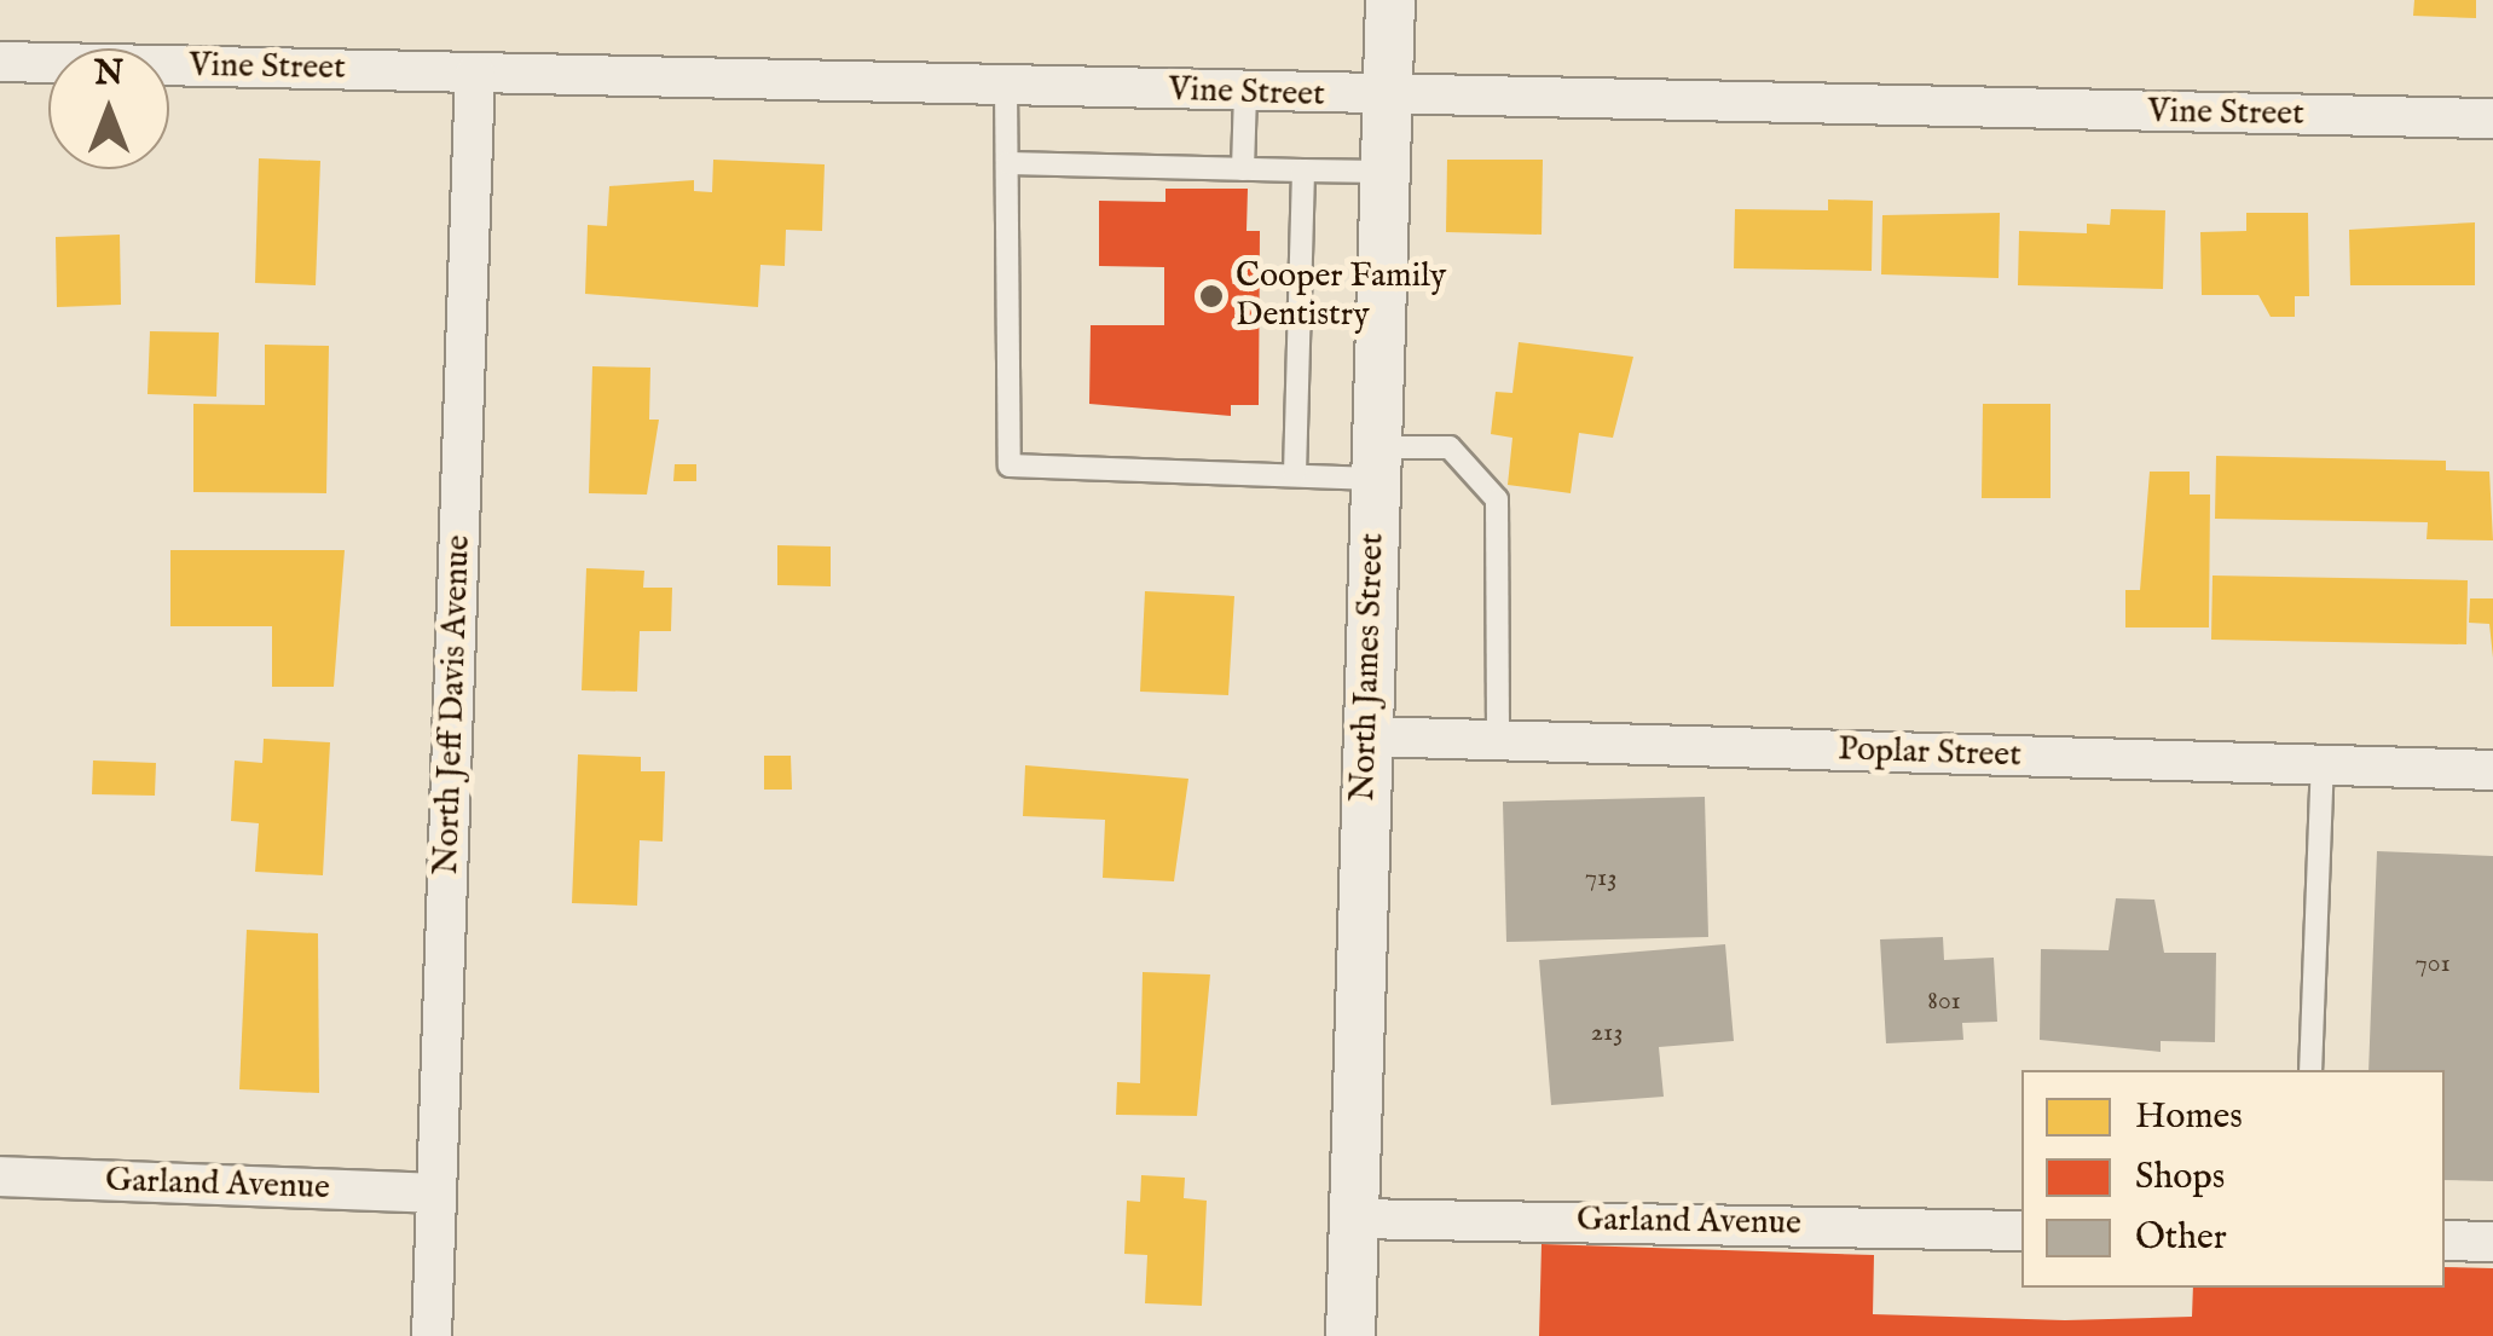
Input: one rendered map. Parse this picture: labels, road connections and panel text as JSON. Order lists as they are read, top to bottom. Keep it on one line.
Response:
{"streets":{"street":["Vine Street","North James Street","North Jeff Davis Avenue","Poplar Street","Garland Avenue"]},"crossings":[["Vine Street","North James Street"],["Vine Street","North Jeff Davis Avenue"],["North James Street","Poplar Street"],["North James Street","Garland Avenue"],["North Jeff Davis Avenue","Garland Avenue"]],"places":["Cooper Family Dentistry"],"house_numbers":["713","701","801","213"],"legend":["Homes","Shops","Other"],"north":"top"}
